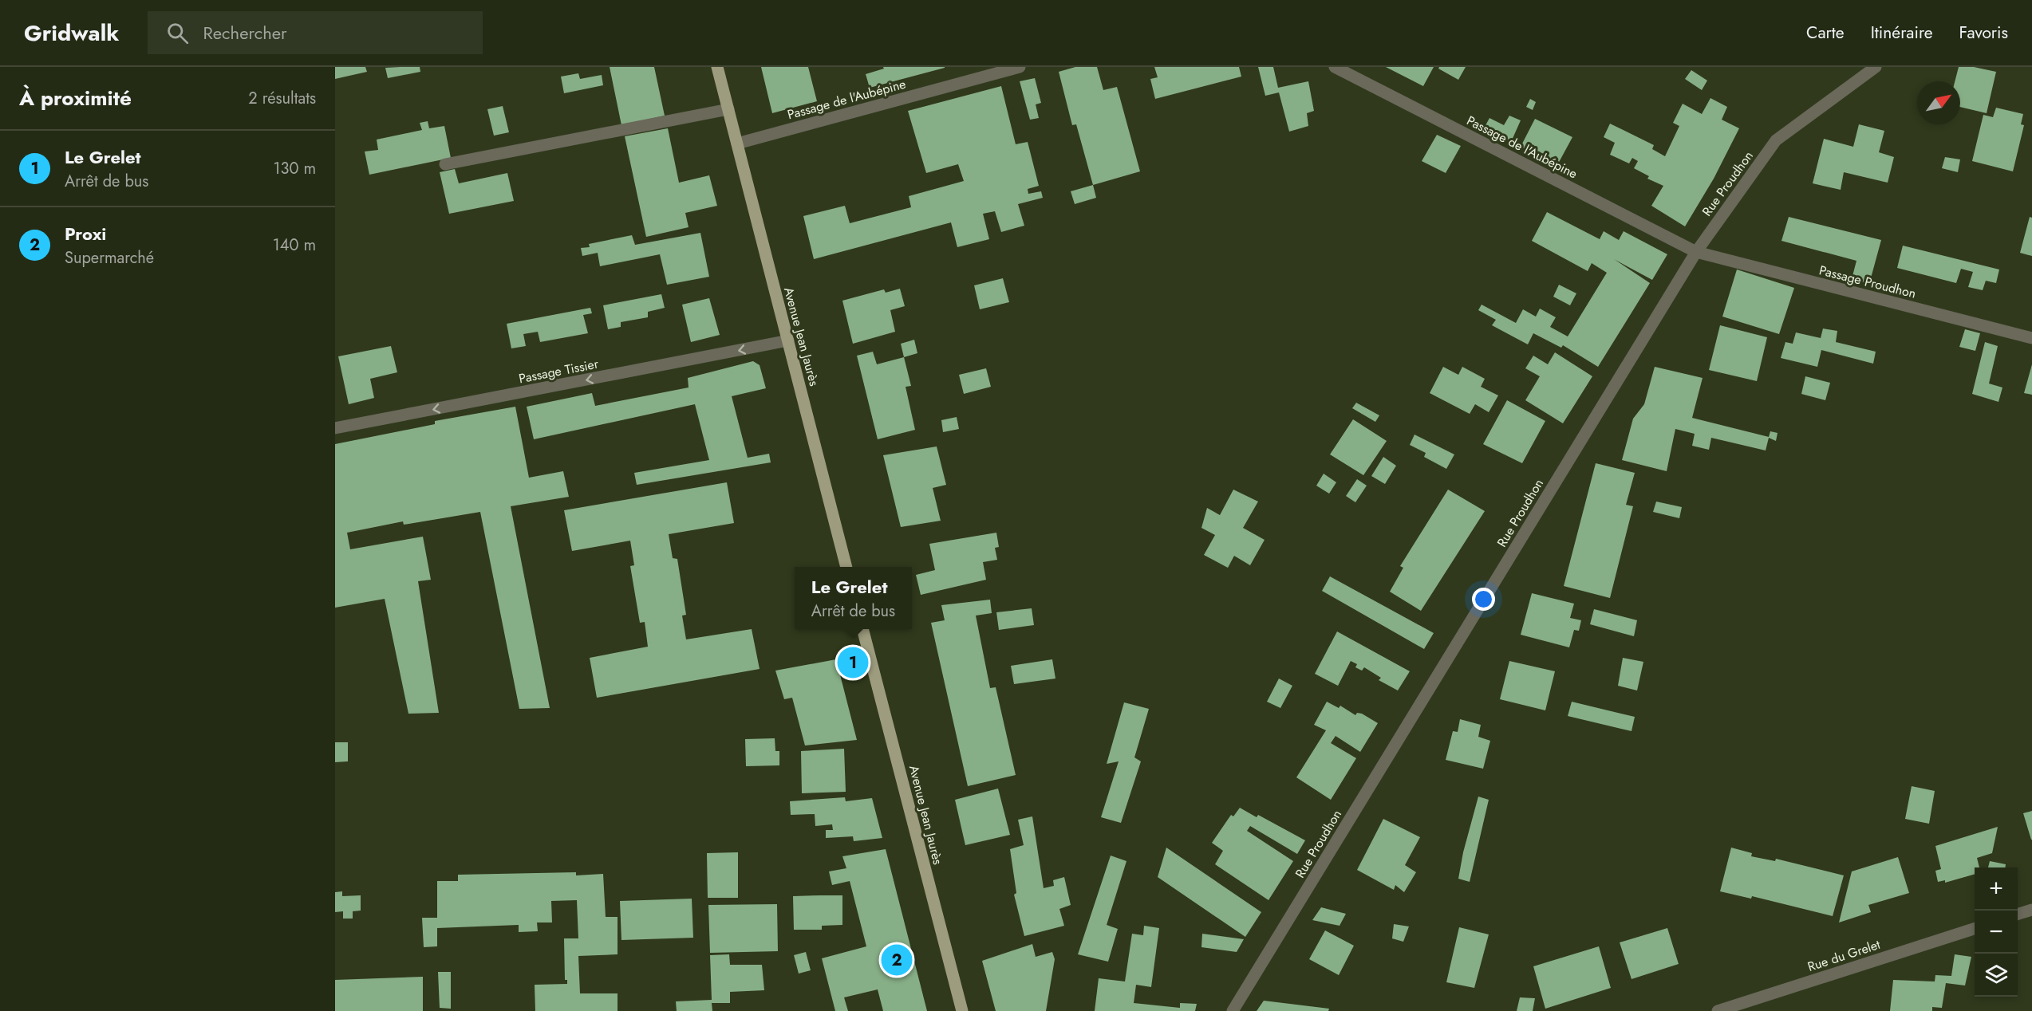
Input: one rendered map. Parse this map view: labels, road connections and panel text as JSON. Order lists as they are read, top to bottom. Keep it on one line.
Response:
{"streets":{"main road":["Avenue Jean Jaurès"],"street":["Passage de l'Aubépine","Rue Proudhon","Passage Proudhon","Passage Tissier","Rue du Grelet"]},"crossings":[["Passage de l'Aubépine","Rue Proudhon"],["Passage de l'Aubépine","Passage Proudhon"],["Passage de l'Aubépine","Avenue Jean Jaurès"],["Rue Proudhon","Passage Proudhon"],["Avenue Jean Jaurès","Passage Tissier"]],"one_way":["Passage Tissier"],"north":"top right","page":{"header":"Gridwalk","search":"Rechercher","nav":["Carte","Itinéraire","Favoris"],"heading":["À proximité","2 résultats"],"list":[{"mark":"1","name":"Le Grelet","note":"Arrêt de bus","value":"130 m"},{"mark":"2","name":"Proxi","note":"Supermarché","value":"140 m"}],"popup":["Le Grelet","Arrêt de bus"],"pins":["1","2"],"map_buttons":["+","−"]}}
